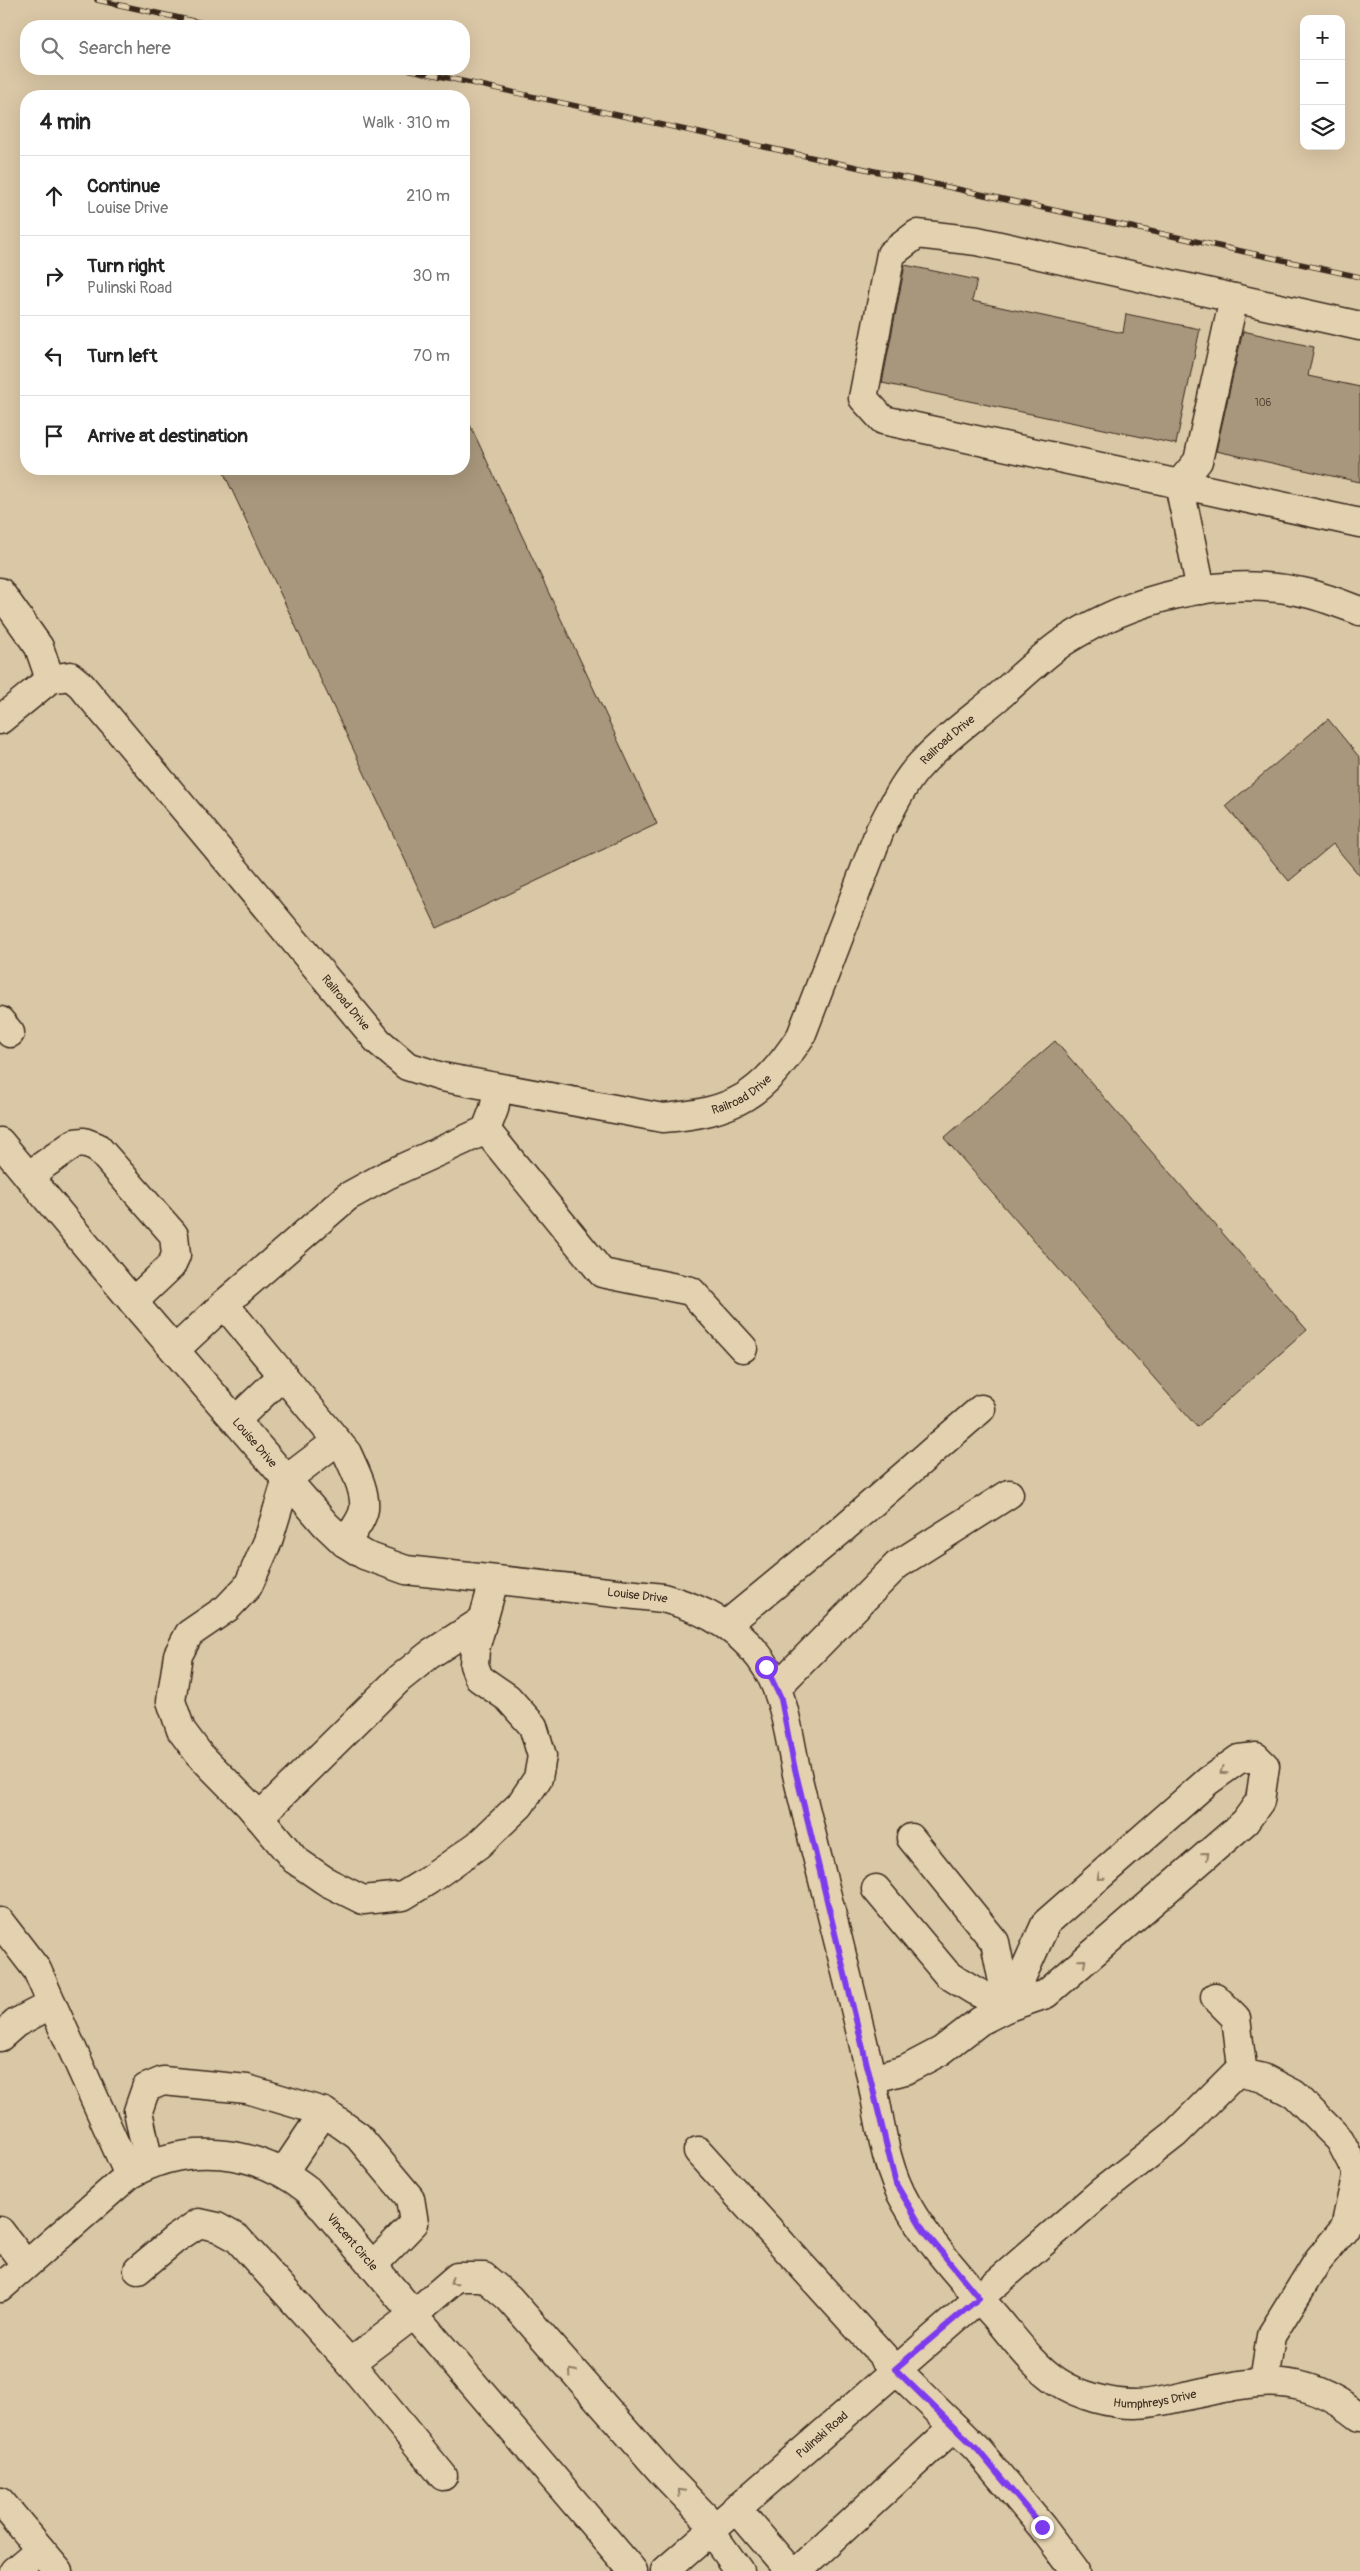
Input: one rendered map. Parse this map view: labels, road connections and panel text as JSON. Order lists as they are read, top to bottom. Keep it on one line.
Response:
{"streets":{"street":["Railroad Drive","Louise Drive","Vincent Circle","Humphreys Drive","Pulinski Road"]},"crossings":[["Louise Drive","Humphreys Drive"],["Louise Drive","Pulinski Road"],["Humphreys Drive","Pulinski Road"]],"house_numbers":["106"],"page":{"map_buttons":["+","−"],"search":"Search here","heading":["4 min","Walk · 310 m"],"list":[["Continue","Louise Drive","210 m"],["Turn right","Pulinski Road","30 m"],["Turn left","70 m"],"Arrive at destination"]}}
